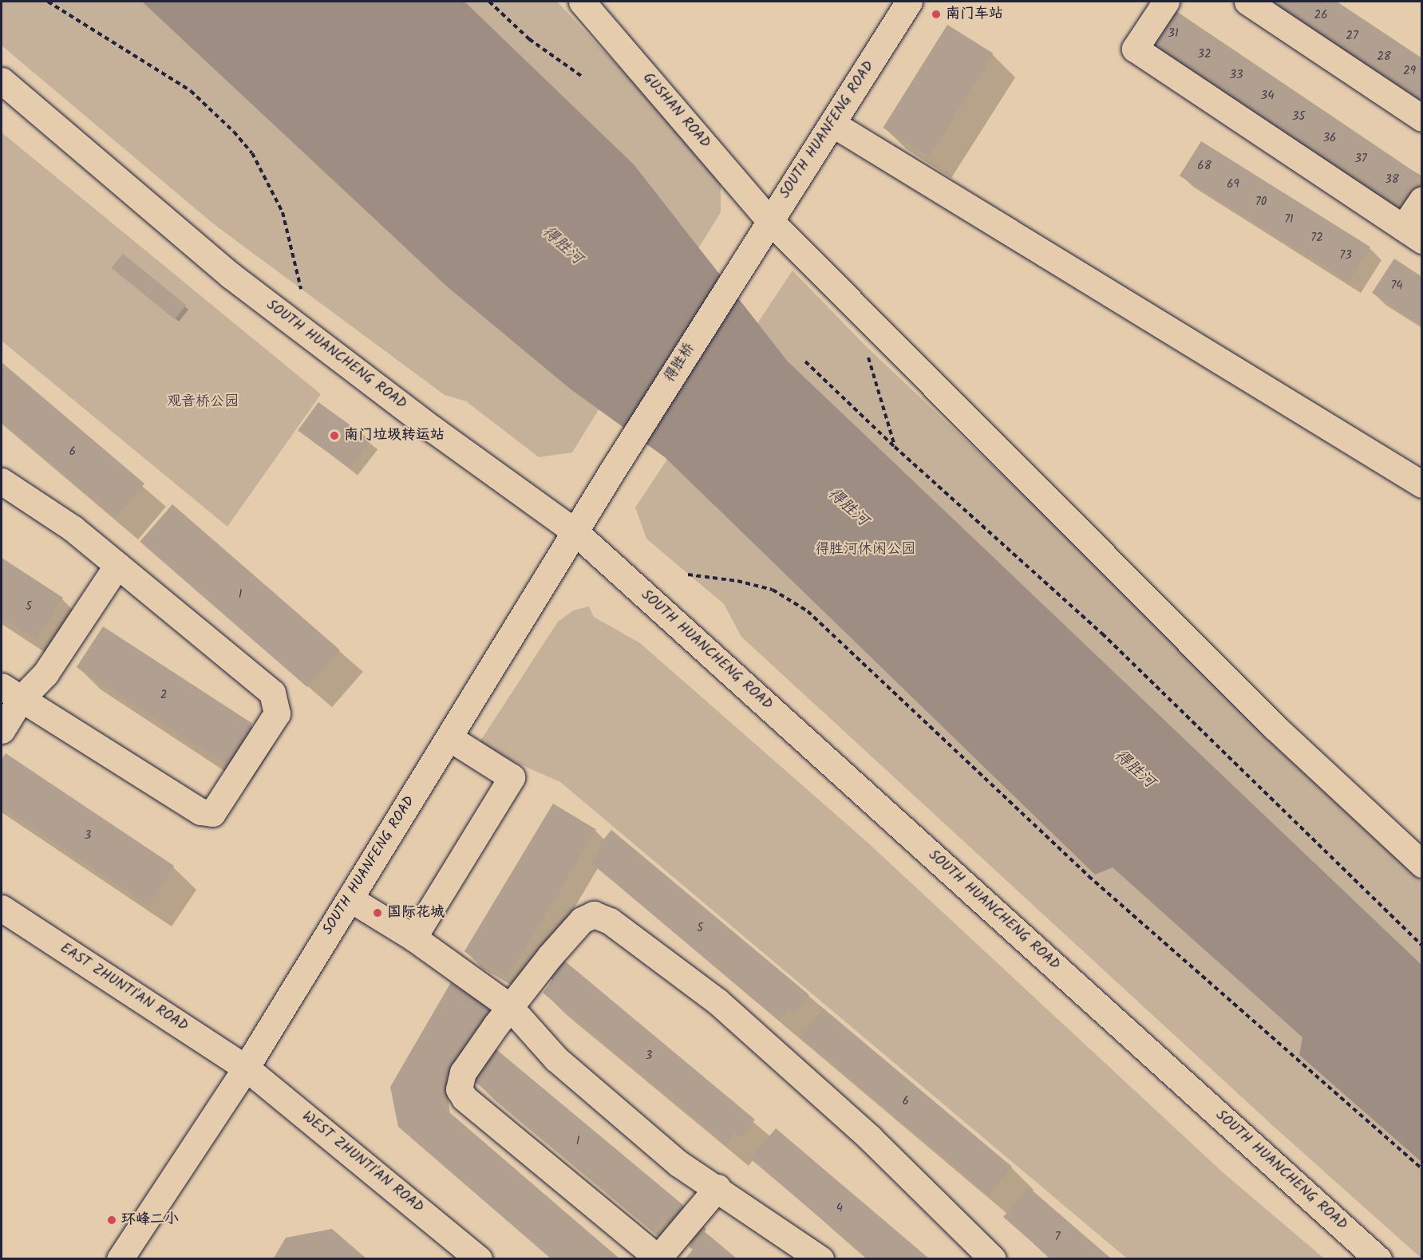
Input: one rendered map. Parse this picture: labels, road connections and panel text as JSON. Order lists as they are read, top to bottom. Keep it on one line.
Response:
{"streets":{"main road":["GUSHAN ROAD","SOUTH HUANFENG ROAD","SOUTH HUANCHENG ROAD","得胜桥","EAST ZHUNTI'AN ROAD","WEST ZHUNTI'AN ROAD"]},"crossings":[["GUSHAN ROAD","SOUTH HUANFENG ROAD"],["SOUTH HUANFENG ROAD","SOUTH HUANCHENG ROAD"],["SOUTH HUANFENG ROAD","得胜桥"],["SOUTH HUANFENG ROAD","EAST ZHUNTI'AN ROAD"],["SOUTH HUANFENG ROAD","WEST ZHUNTI'AN ROAD"],["EAST ZHUNTI'AN ROAD","WEST ZHUNTI'AN ROAD"]],"water":["得胜河"],"parks":["观音桥公园","得胜河休闲公园"],"places":["南门车站","南门垃圾转运站","国际花城","环峰二小"],"house_numbers":["26","31","27","32","28","29","33","34","35","36","37","68","38","69","70","71","72","73","74","6","1","5","2","3","5","3","6","1","4","7"]}
